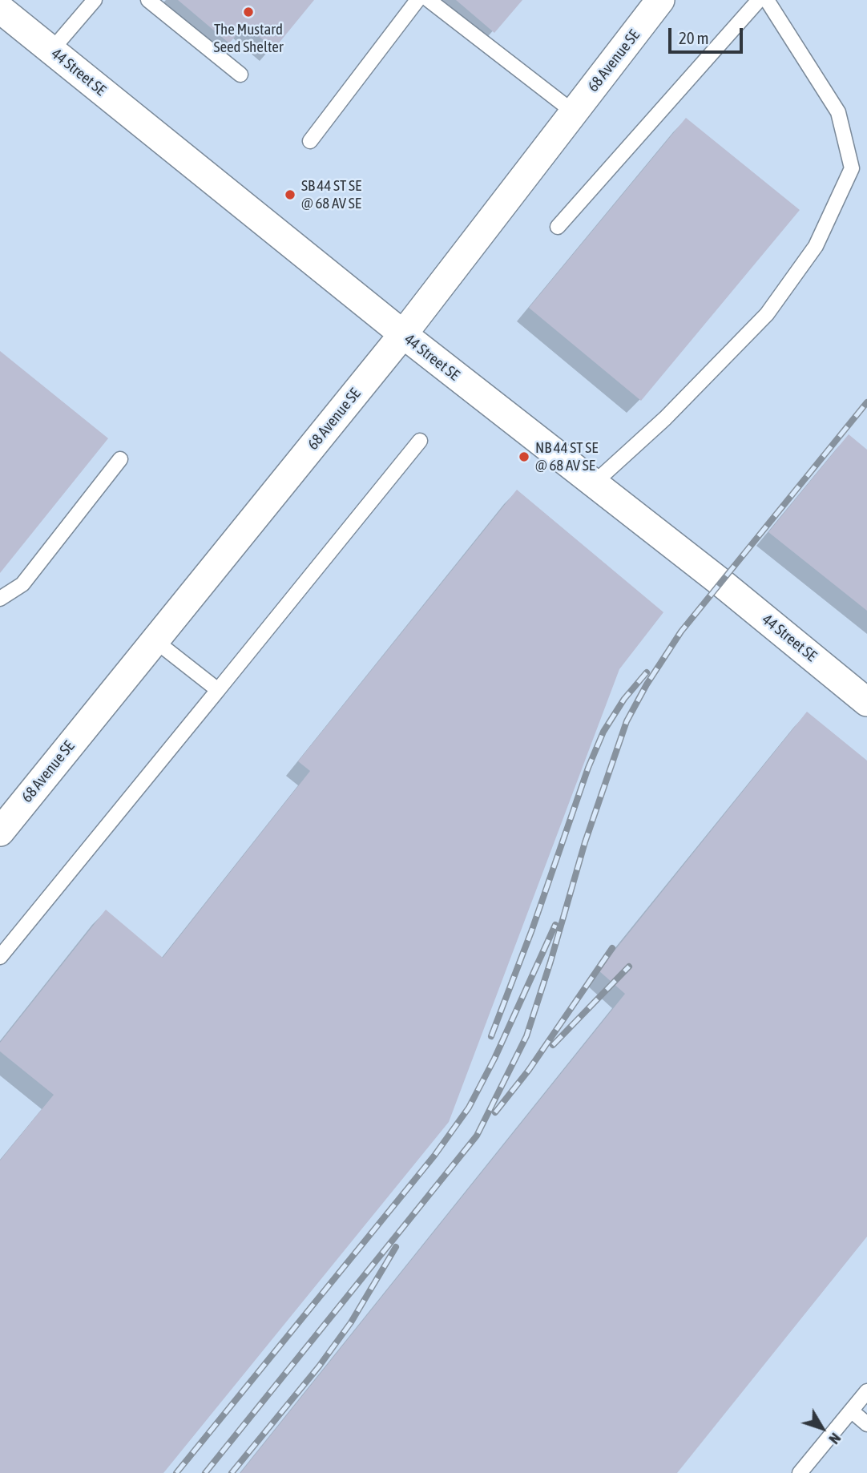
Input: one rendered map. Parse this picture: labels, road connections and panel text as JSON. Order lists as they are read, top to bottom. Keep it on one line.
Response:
{"streets":{"street":["68 Avenue SE","44 Street SE"]},"crossings":[["68 Avenue SE","44 Street SE"]],"places":["The Mustard Seed Shelter","SB 44 ST SE @ 68 AV SE","NB 44 ST SE @ 68 AV SE"],"scale_bar":"20 m","north":"bottom right"}
